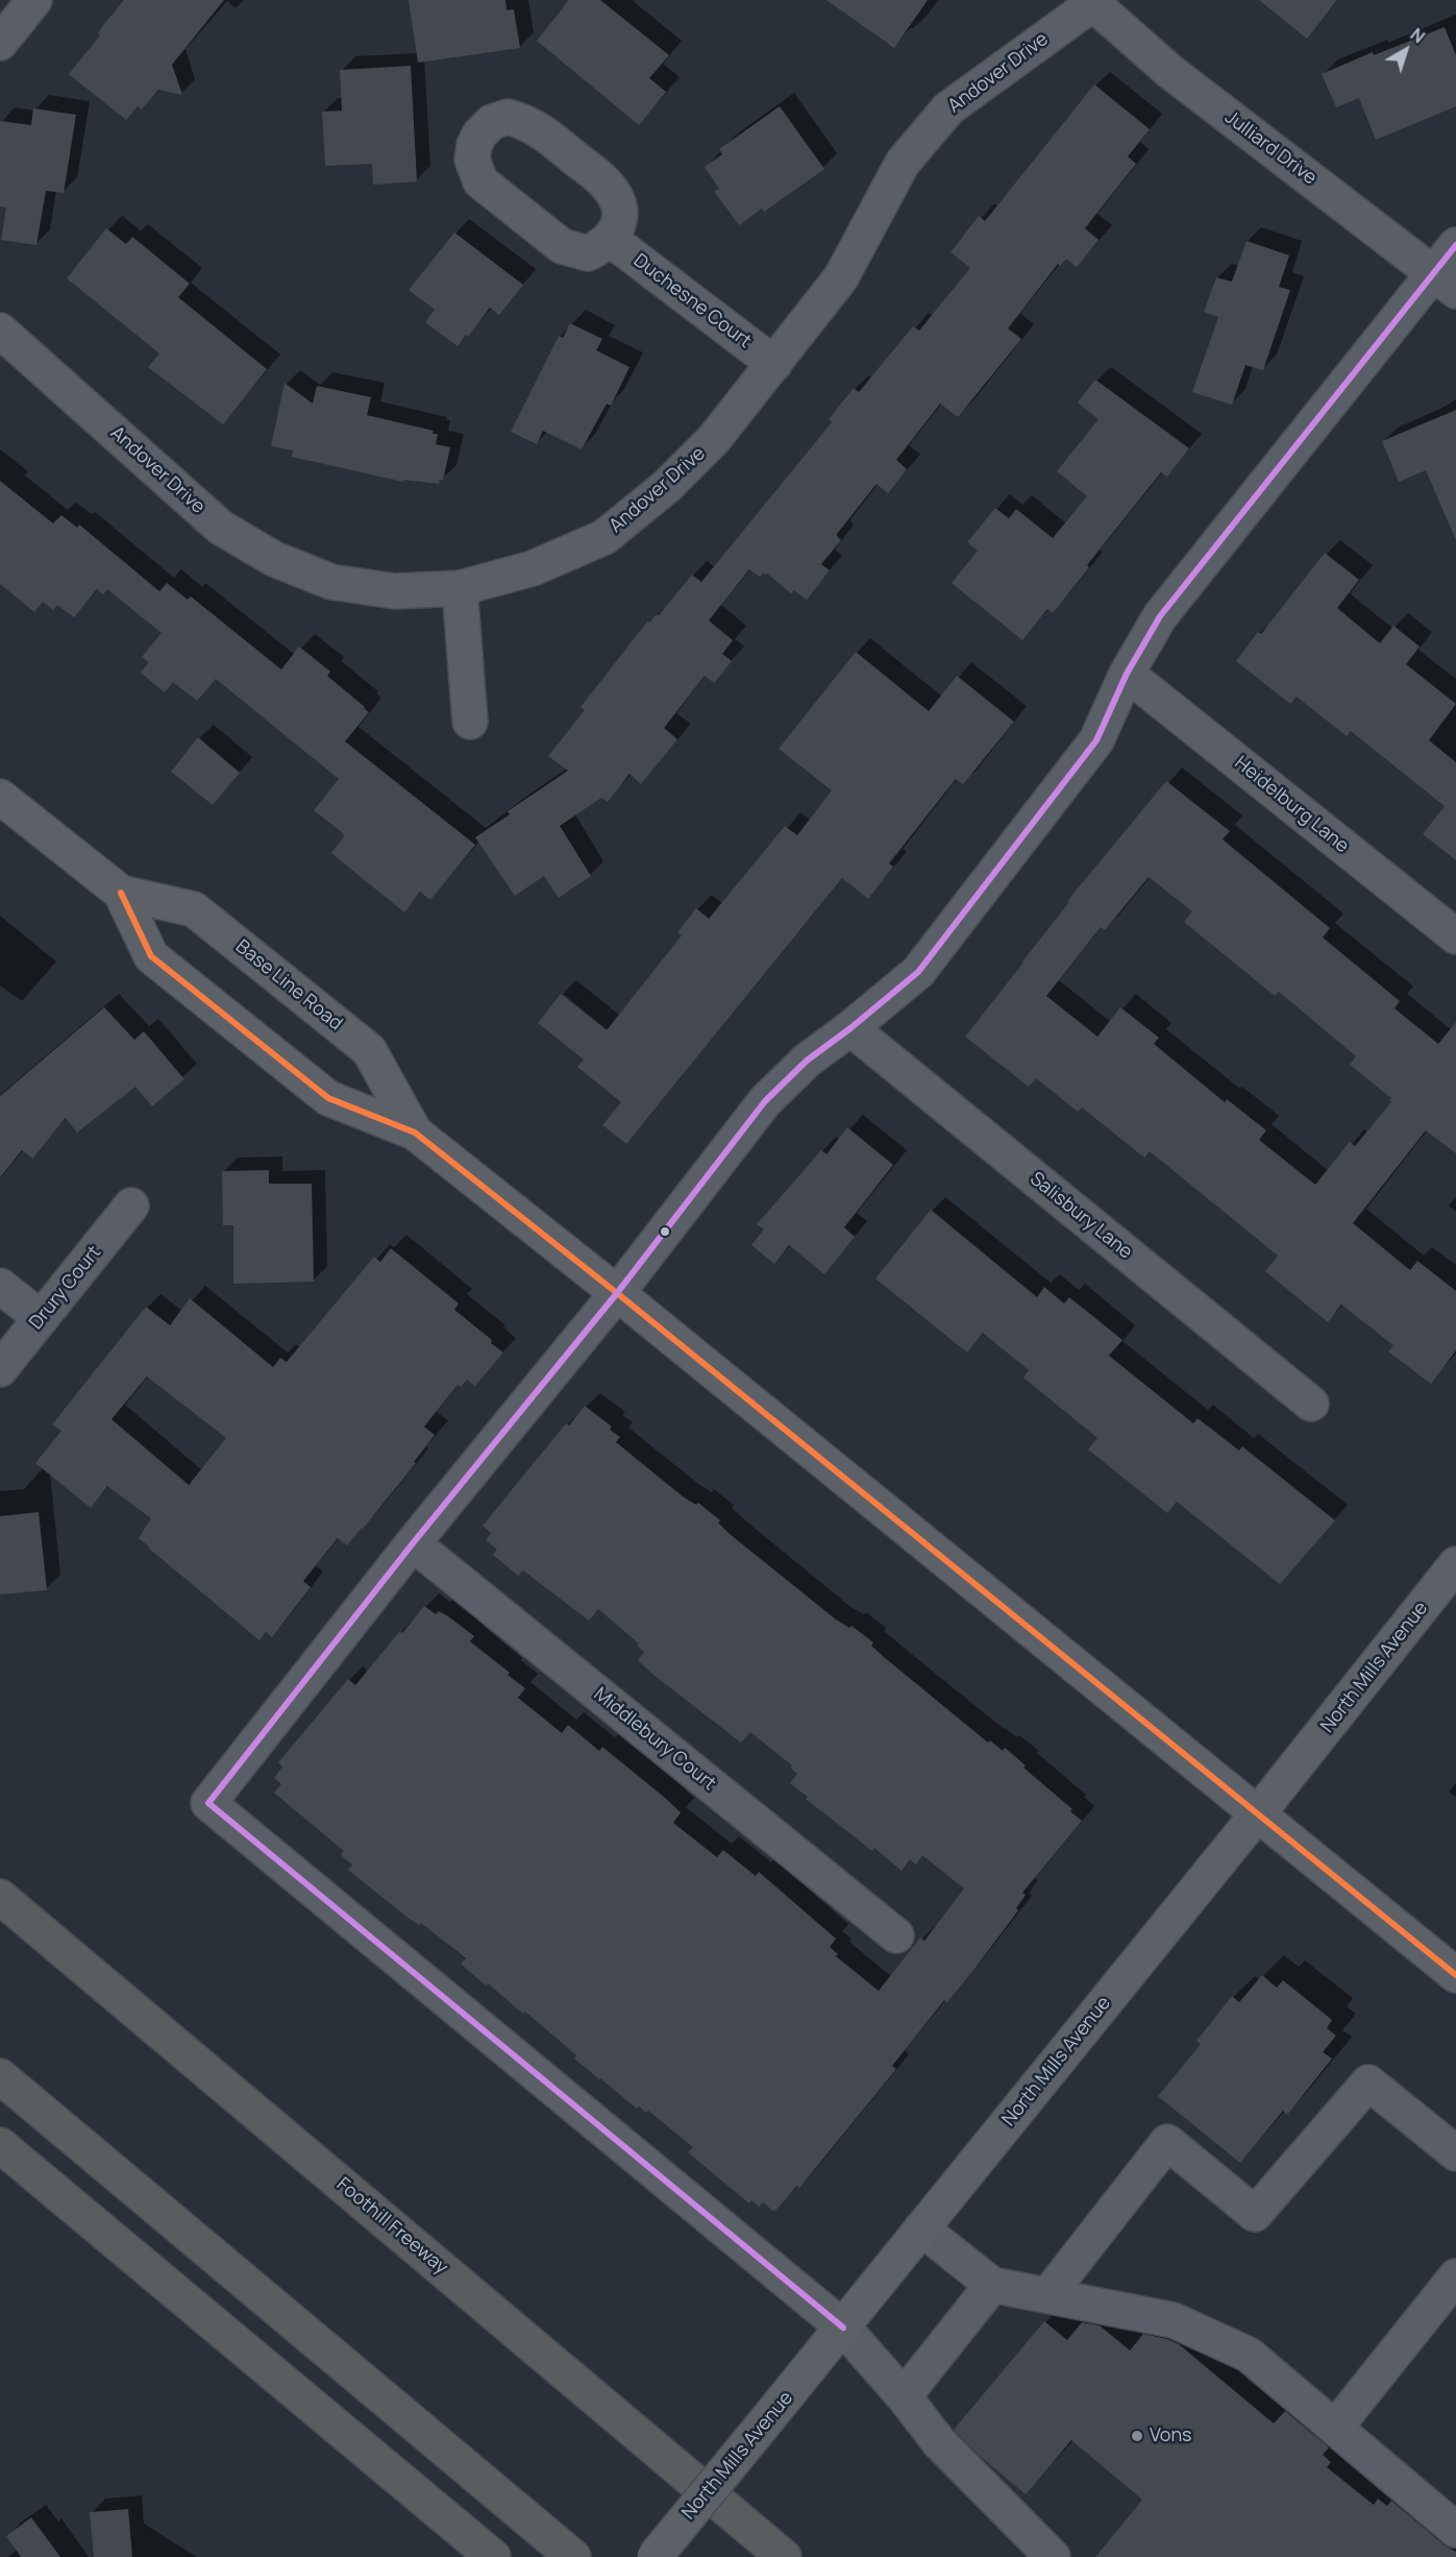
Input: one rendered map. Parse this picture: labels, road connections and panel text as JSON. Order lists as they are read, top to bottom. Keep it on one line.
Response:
{"streets":{"highway":["Foothill Freeway"],"main road":["Base Line Road","North Mills Avenue"],"street":["Andover Drive","Julliard Drive","Duchesne Court","Heidelburg Lane","Salisbury Lane","Drury Court","Middlebury Court"]},"crossings":[["Andover Drive","Julliard Drive"],["Andover Drive","Duchesne Court"],["Base Line Road","North Mills Avenue"]],"places":["Vons"],"north":"top right"}
